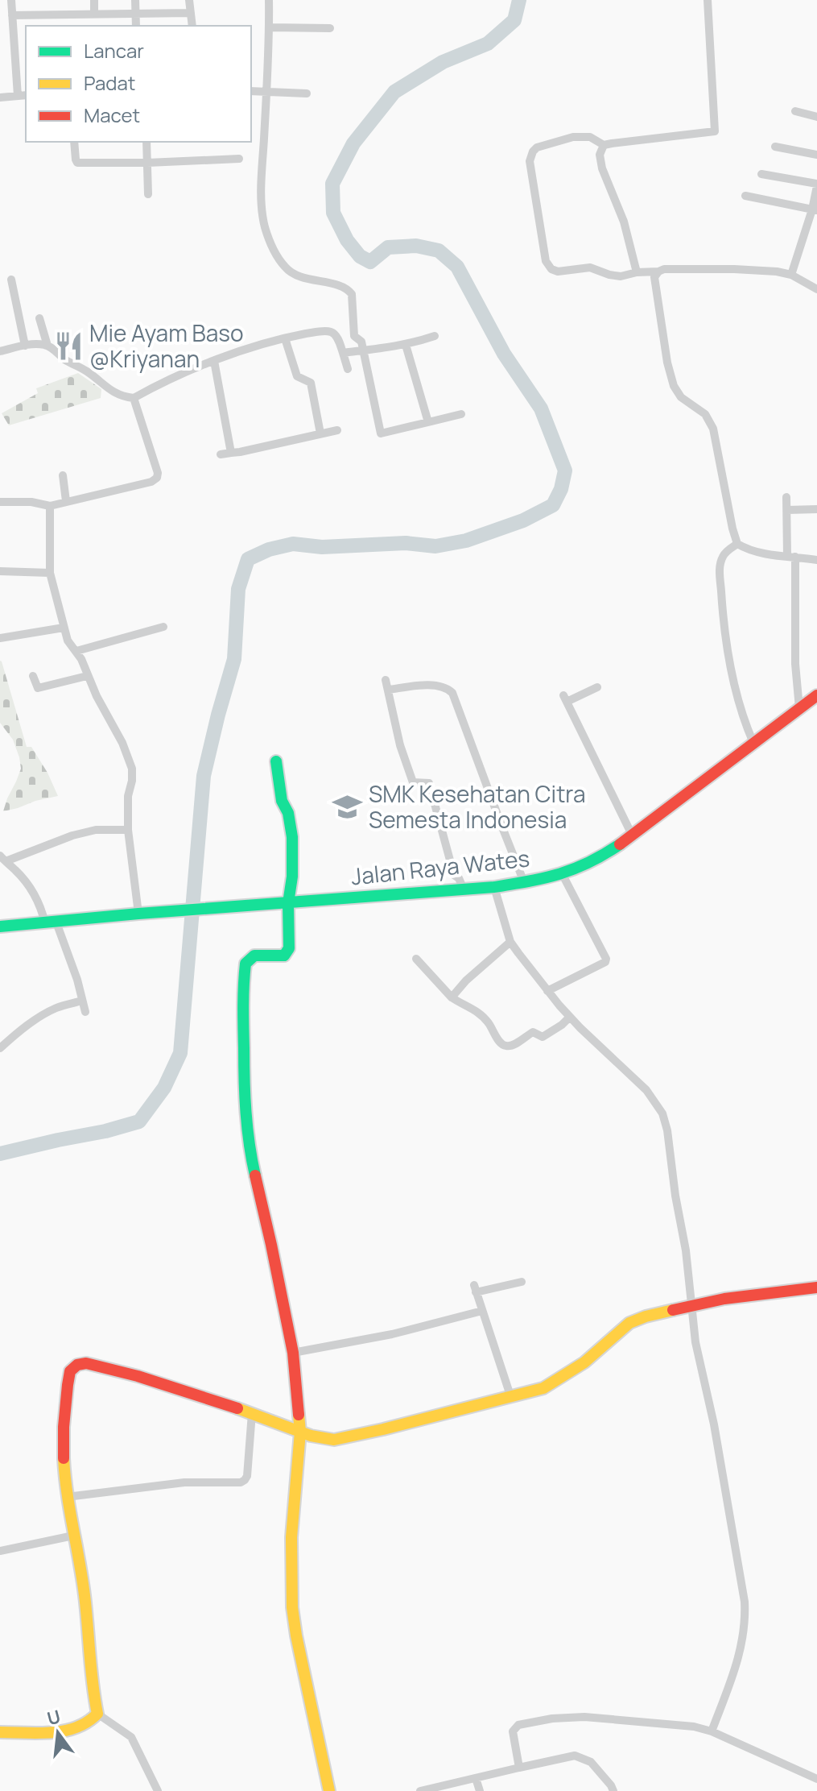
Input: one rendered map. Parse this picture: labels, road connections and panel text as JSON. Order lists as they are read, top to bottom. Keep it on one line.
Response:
{"streets":{"main road":["Jalan Raya Wates"]},"places":{"restaurant":["Mie Ayam Baso @Kriyanan"],"school or university":["SMK Kesehatan Citra Semesta Indonesia"]},"legend":["Lancar","Padat","Macet"],"north":"top"}
